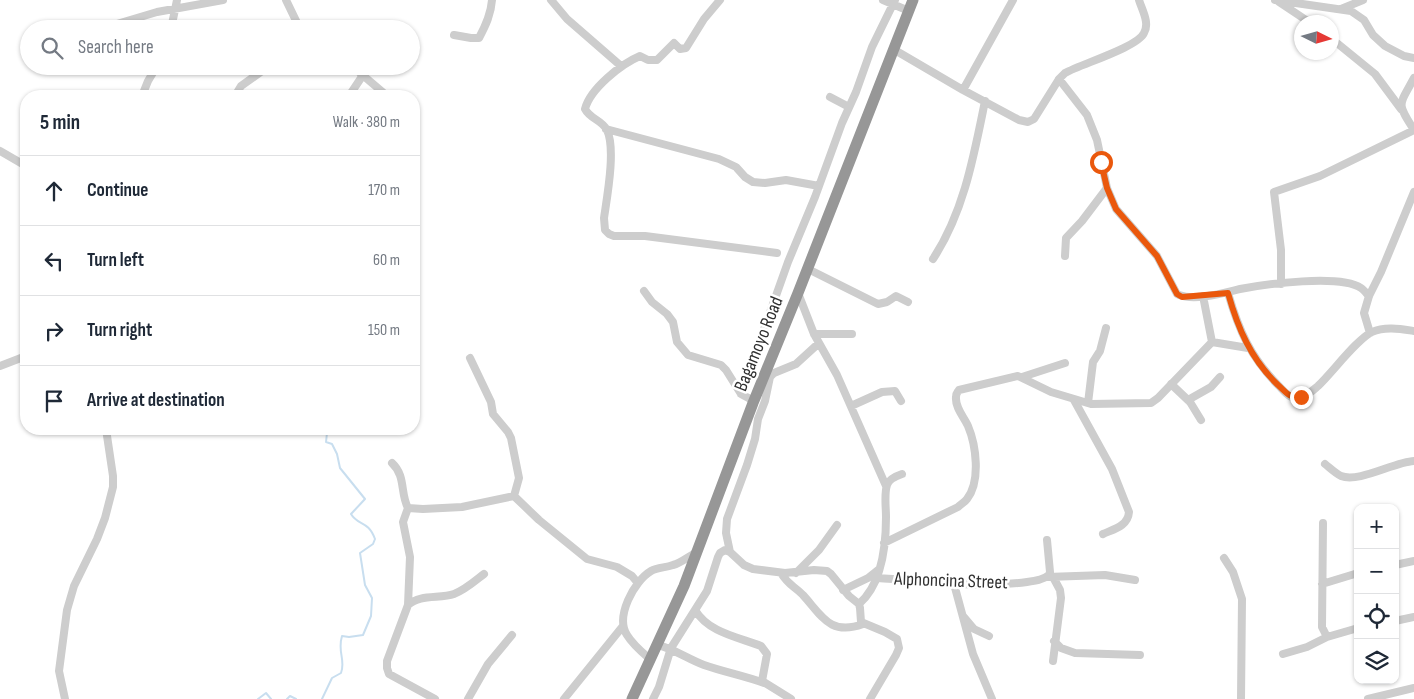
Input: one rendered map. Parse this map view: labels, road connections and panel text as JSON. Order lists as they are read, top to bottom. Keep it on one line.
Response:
{"streets":{"highway":["Bagamoyo Road"],"street":["Alphoncina Street"]},"north":"right","page":{"search":"Search here","heading":["5 min","Walk · 380 m"],"list":[["Continue","170 m"],["Turn left","60 m"],["Turn right","150 m"],"Arrive at destination"],"map_buttons":["+","−"]}}
